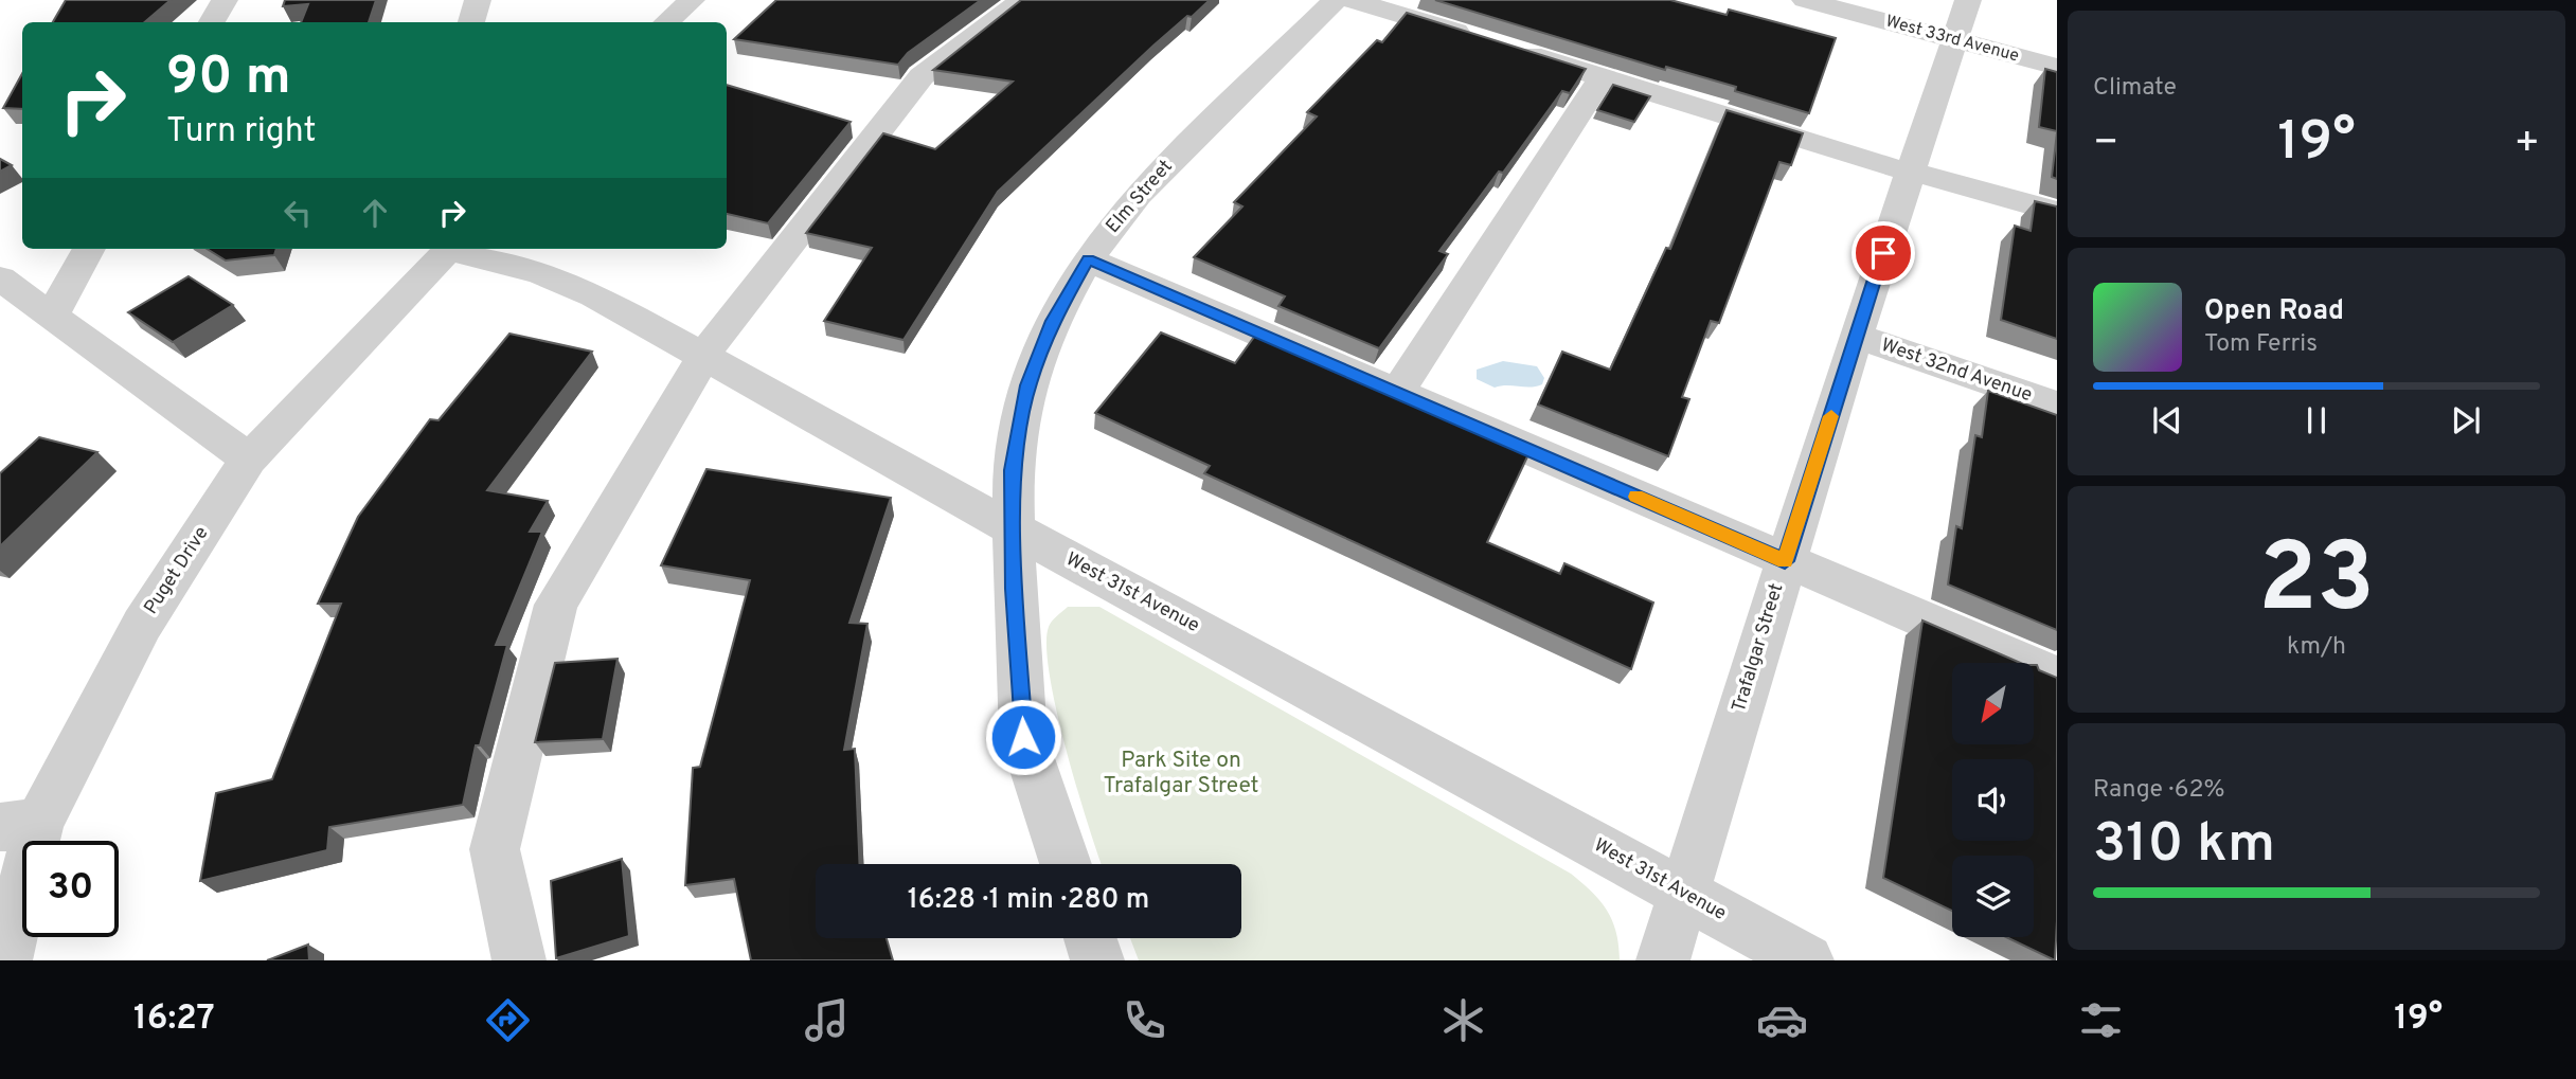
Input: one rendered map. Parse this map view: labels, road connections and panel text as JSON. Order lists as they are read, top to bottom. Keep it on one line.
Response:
{"streets":{"street":["West 33rd Avenue","Elm Street","West 32nd Avenue","Puget Drive","West 31st Avenue","Trafalgar Street"]},"crossings":[["West 33rd Avenue","Trafalgar Street"],["Elm Street","West 31st Avenue"],["West 32nd Avenue","Trafalgar Street"],["West 31st Avenue","Trafalgar Street"]],"parks":["Park Site on Trafalgar Street"],"north":"bottom left","page":{"tile":["Climate",["23","km/h"],["Range · 62%","310 km"]],"turn":["90 m","Turn right"],"heat":["−","19°","+"],"song":["Open Road","Tom Ferris"],"limit":"30","trip":"16:28 · 1 min · 280 m","tabs":["16:27","19°"]}}
